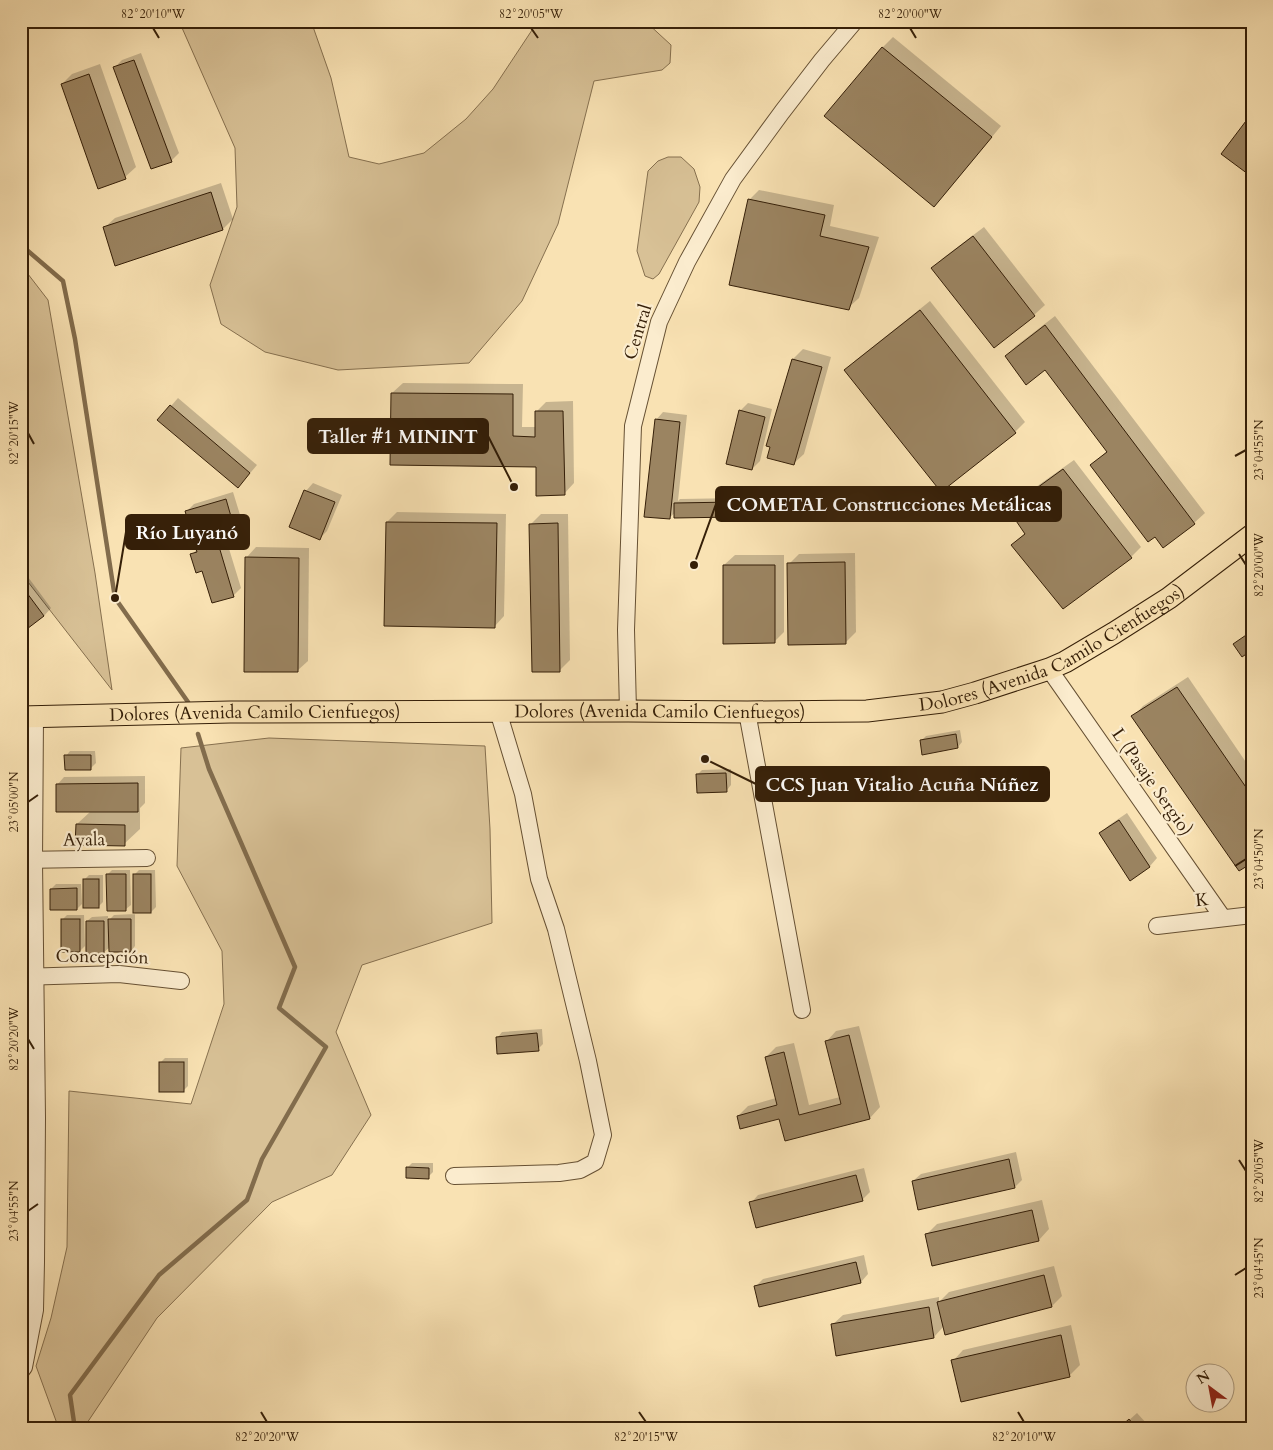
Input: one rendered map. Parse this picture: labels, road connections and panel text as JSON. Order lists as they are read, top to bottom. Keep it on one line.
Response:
{"streets":{"main road":["Dolores (Avenida Camilo Cienfuegos)"],"street":["Central","L (Pasaje Sergio)","Ayala","K","Concepción"]},"crossings":[["Central","Dolores (Avenida Camilo Cienfuegos)"],["Dolores (Avenida Camilo Cienfuegos)","L (Pasaje Sergio)"],["L (Pasaje Sergio)","K"]],"places":["Taller #1 MININT","COMETAL Construcciones Metálicas","Río Luyanó","CCS Juan Vitalio Acuña Núñez"],"north":"top left","coordinates":["82°20'10\"W","82°20'05\"W","82°20'00\"W","82°20'15\"W","23°04'55\"N","23°05'00\"N","23°04'50\"N","82°20'20\"W","23°04'45\"N"]}
